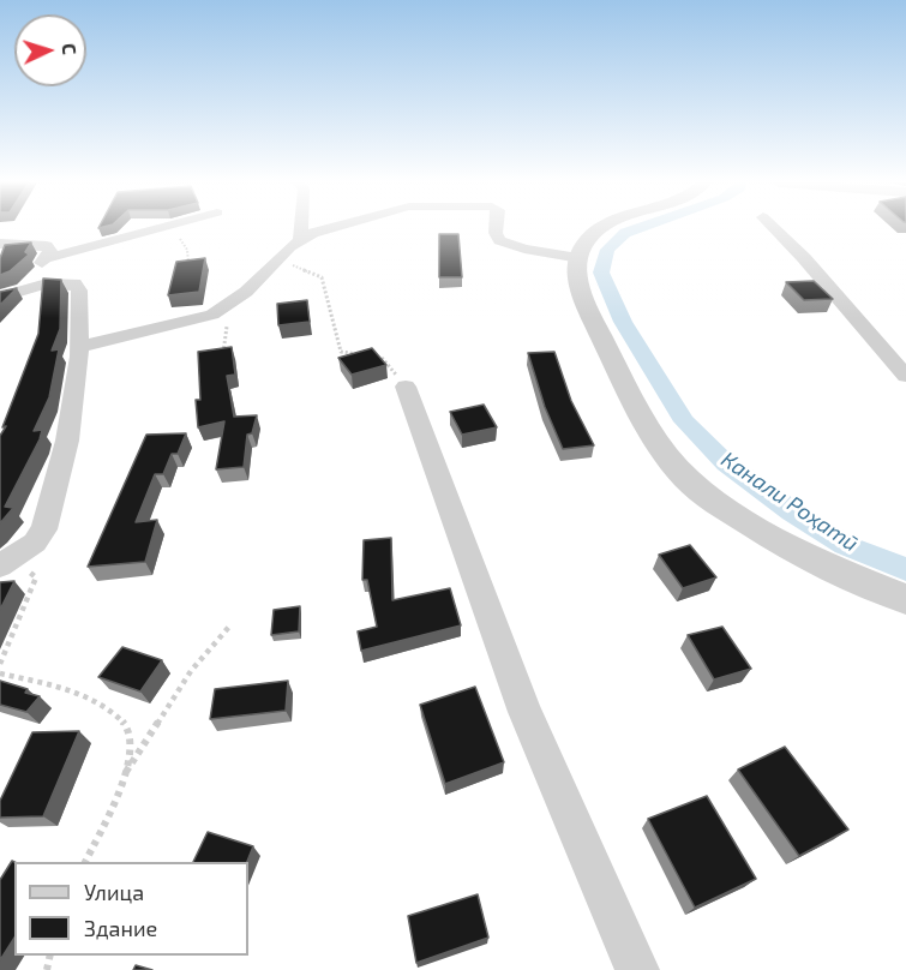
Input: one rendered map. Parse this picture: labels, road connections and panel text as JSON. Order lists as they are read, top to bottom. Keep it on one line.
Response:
{"water":["Канали Роҳатӣ"],"legend":["Улица","Здание"],"north":"right"}
